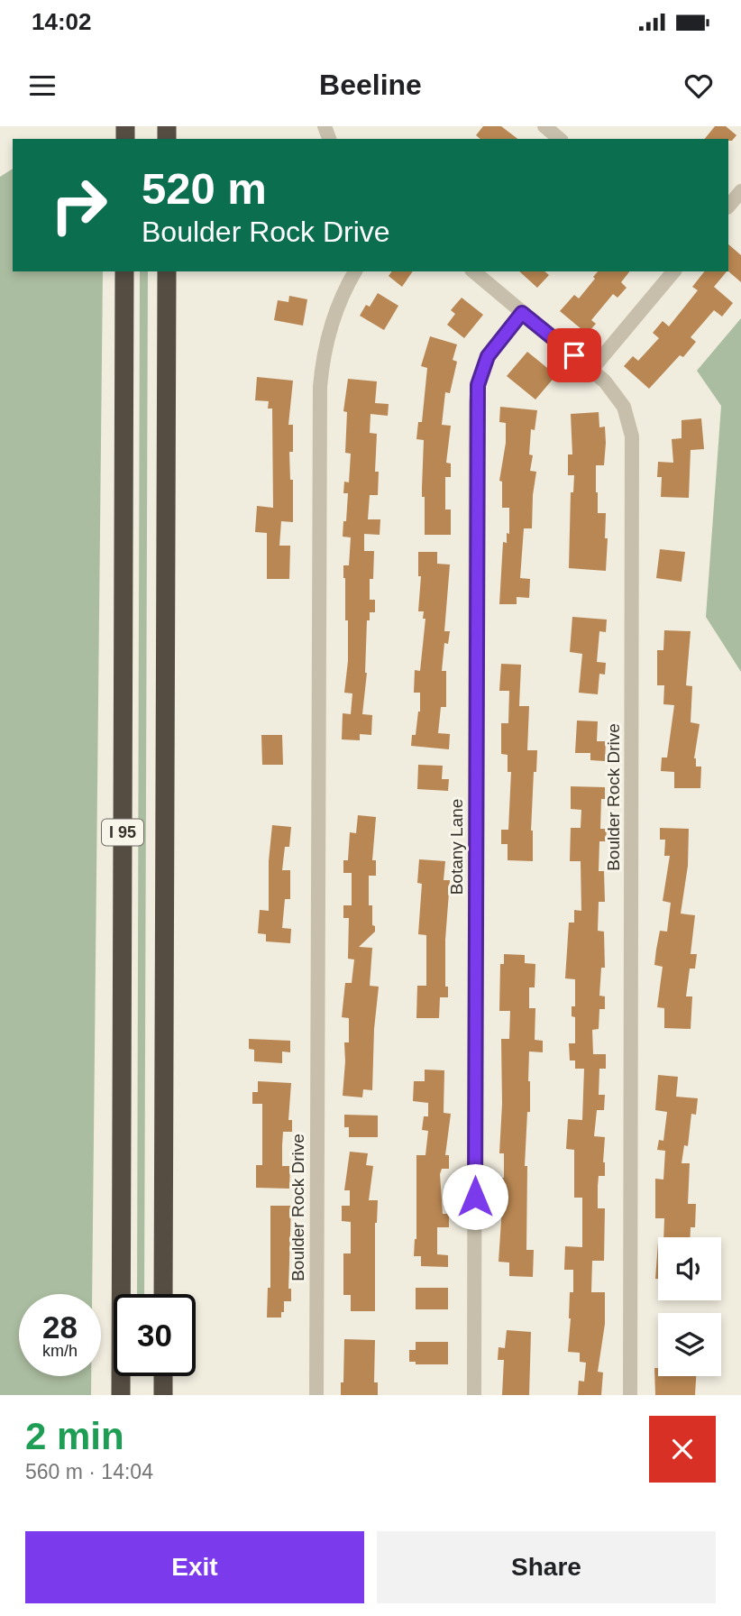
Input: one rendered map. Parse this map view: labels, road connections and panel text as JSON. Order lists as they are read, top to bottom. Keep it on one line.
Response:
{"streets":{"highway":["I 95"],"street":["Boulder Rock Drive","Botany Lane"]},"crossings":[["Boulder Rock Drive","Botany Lane"]],"page":{"status":"14:02","header":"Beeline","turn":["520 m","Boulder Rock Drive"],"speed":"28 km/h","limit":"30","heading":["2 min","560 m · 14:04"],"buttons":["Exit","Share"]}}
